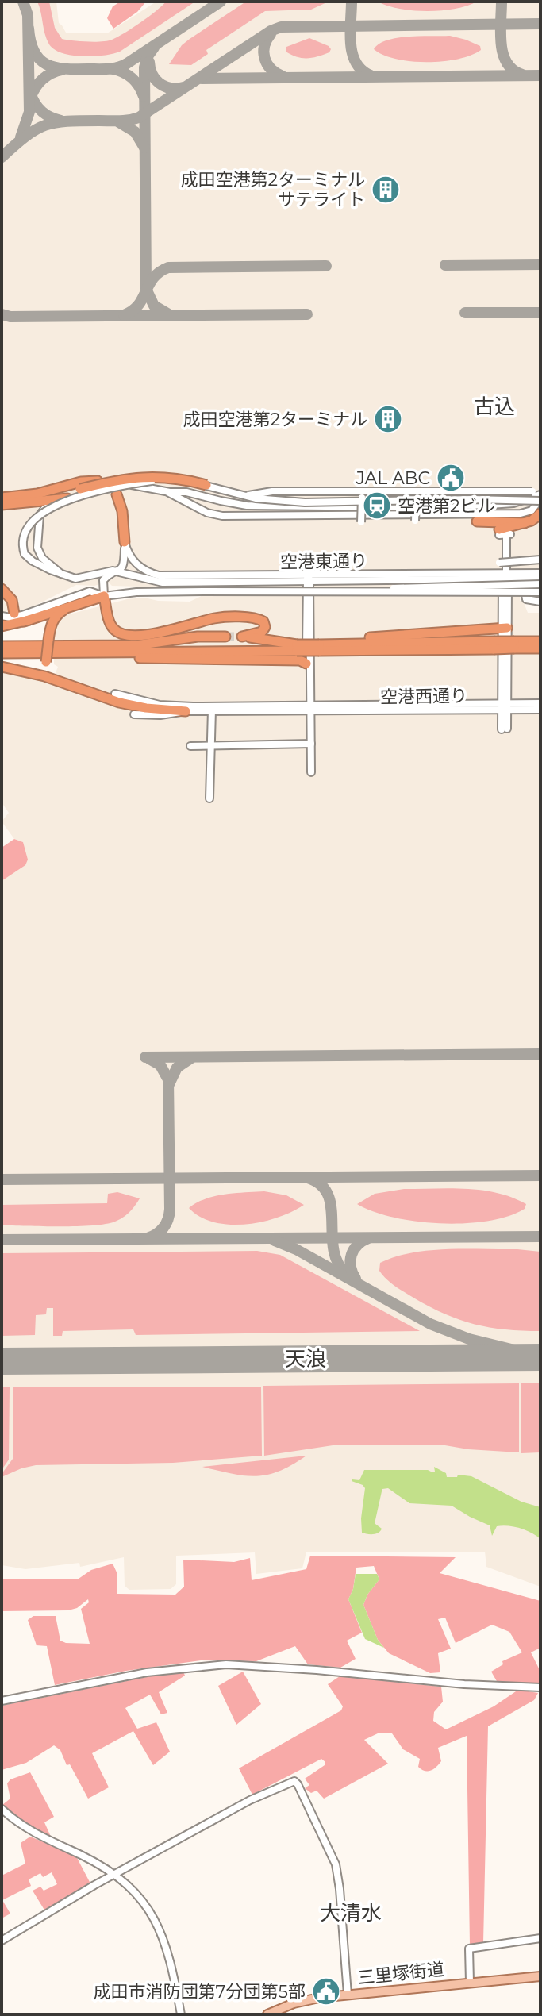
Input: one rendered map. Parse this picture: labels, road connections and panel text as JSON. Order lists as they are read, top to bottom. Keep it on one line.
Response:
{"streets":{"main road":["三里塚街道"],"street":["空港東通り","空港西通り"]},"districts":["古込","天浪","大清水"],"places":{"building":["成田空港第2ターミナル サテライト","成田空港第2ターミナル"],"public building":["JAL ABC","成田市消防団第7分団第5部"],"station":["空港第2ビル"]}}
